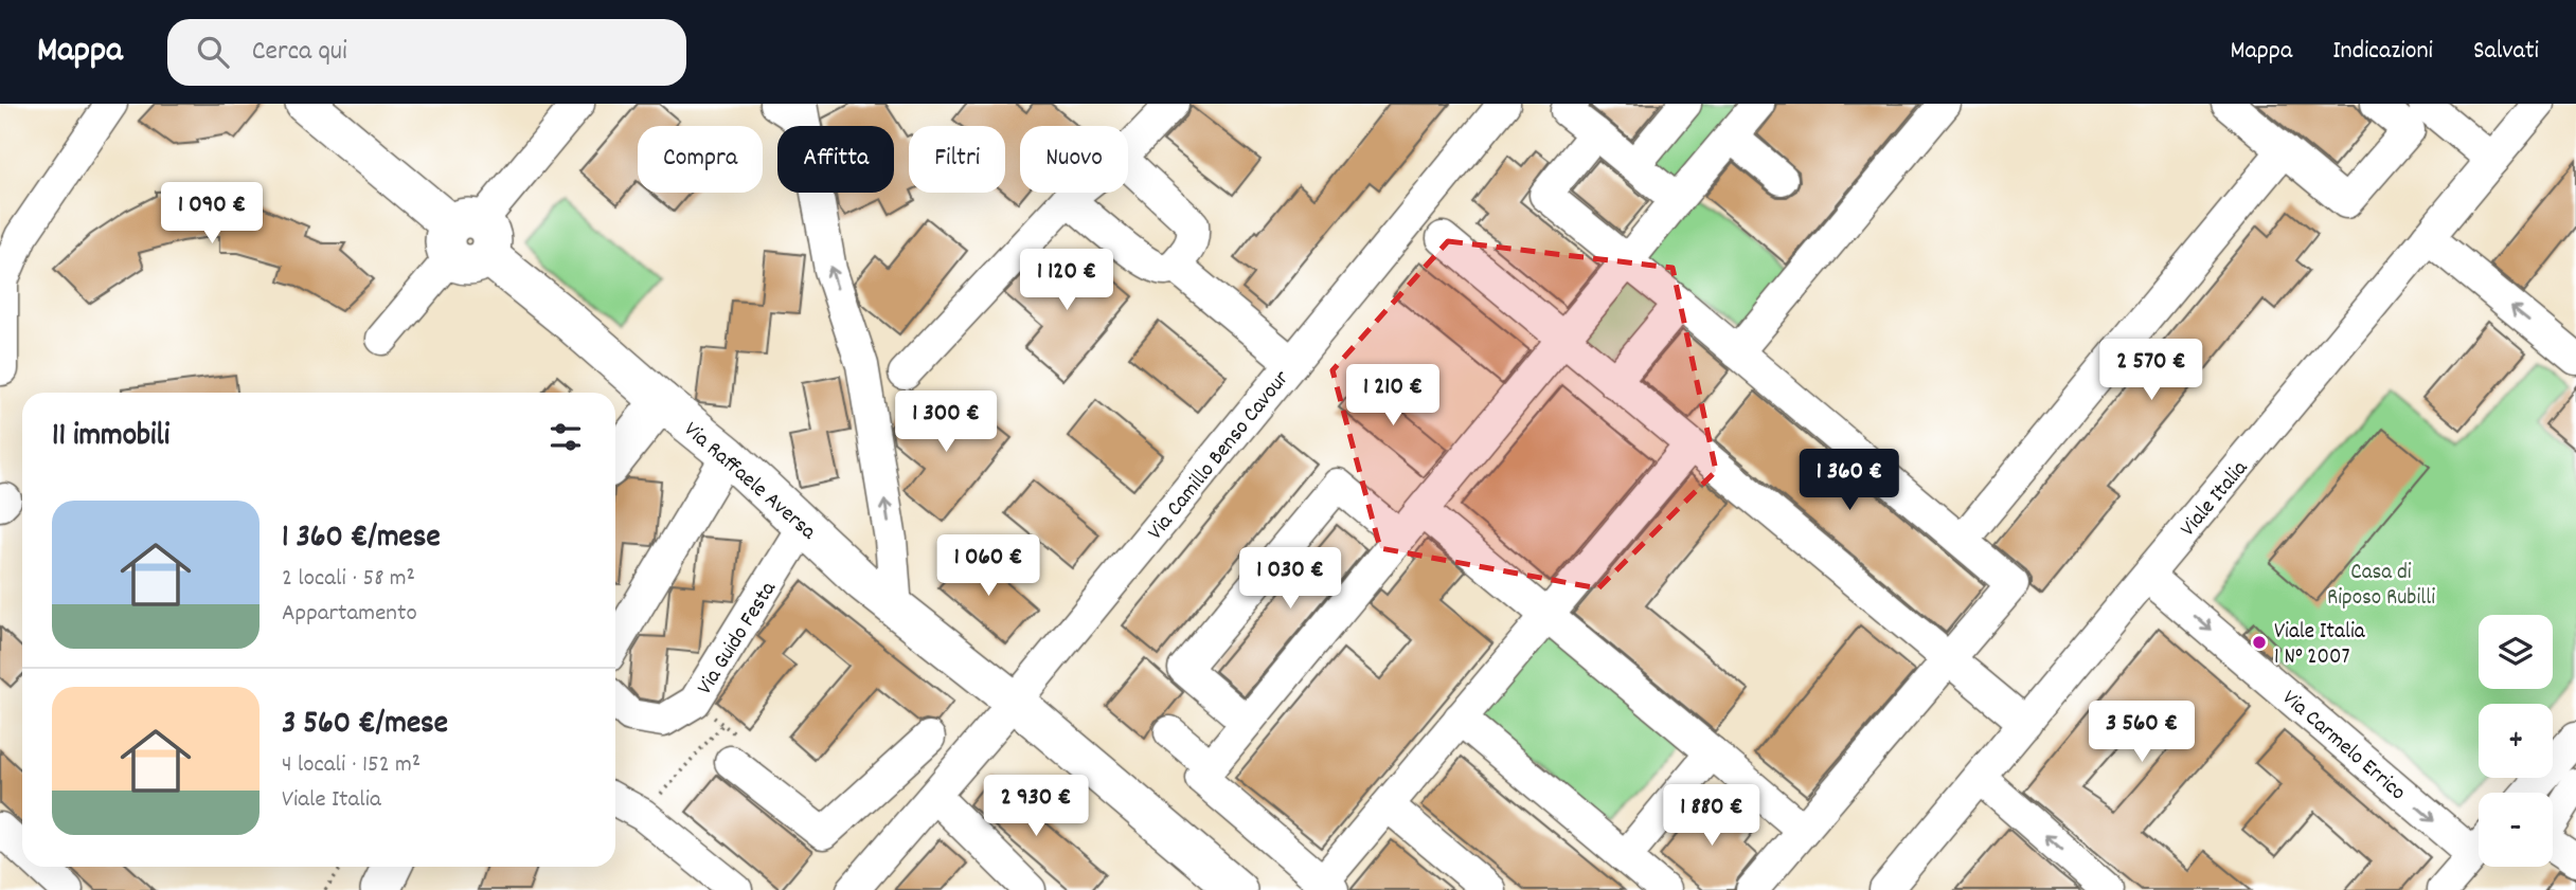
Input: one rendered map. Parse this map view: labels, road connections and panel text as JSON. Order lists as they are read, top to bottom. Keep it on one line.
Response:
{"streets":{"main road":["Via Raffaele Aversa"],"street":["Via Camillo Benso Cavour","Viale Italia","Via Guido Festa","Via Carmelo Errico"]},"crossings":[["Via Camillo Benso Cavour","Via Raffaele Aversa"],["Via Raffaele Aversa","Via Guido Festa"],["Viale Italia","Via Carmelo Errico"]],"parks":["Casa di Riposo Rubilli"],"places":["Viale Italia 1 N° 2007"],"page":{"header":"Mappa","search":"Cerca qui","nav":["Mappa","Indicazioni","Salvati"],"chip":["Compra","Affitta","Filtri","Nuovo"],"price":["1 090 €","1 120 €","2 570 €","1 210 €","1 300 €","1 360 €","1 060 €","1 030 €","3 560 €","2 930 €","1 880 €"],"heading":"11 immobili","list":[{"name":"1 360 €/mese","note":"2 locali · 58 m² · Appartamento"},{"name":"3 560 €/mese","note":"4 locali · 152 m² · Viale Italia"}],"map_buttons":["+","−"]}}
